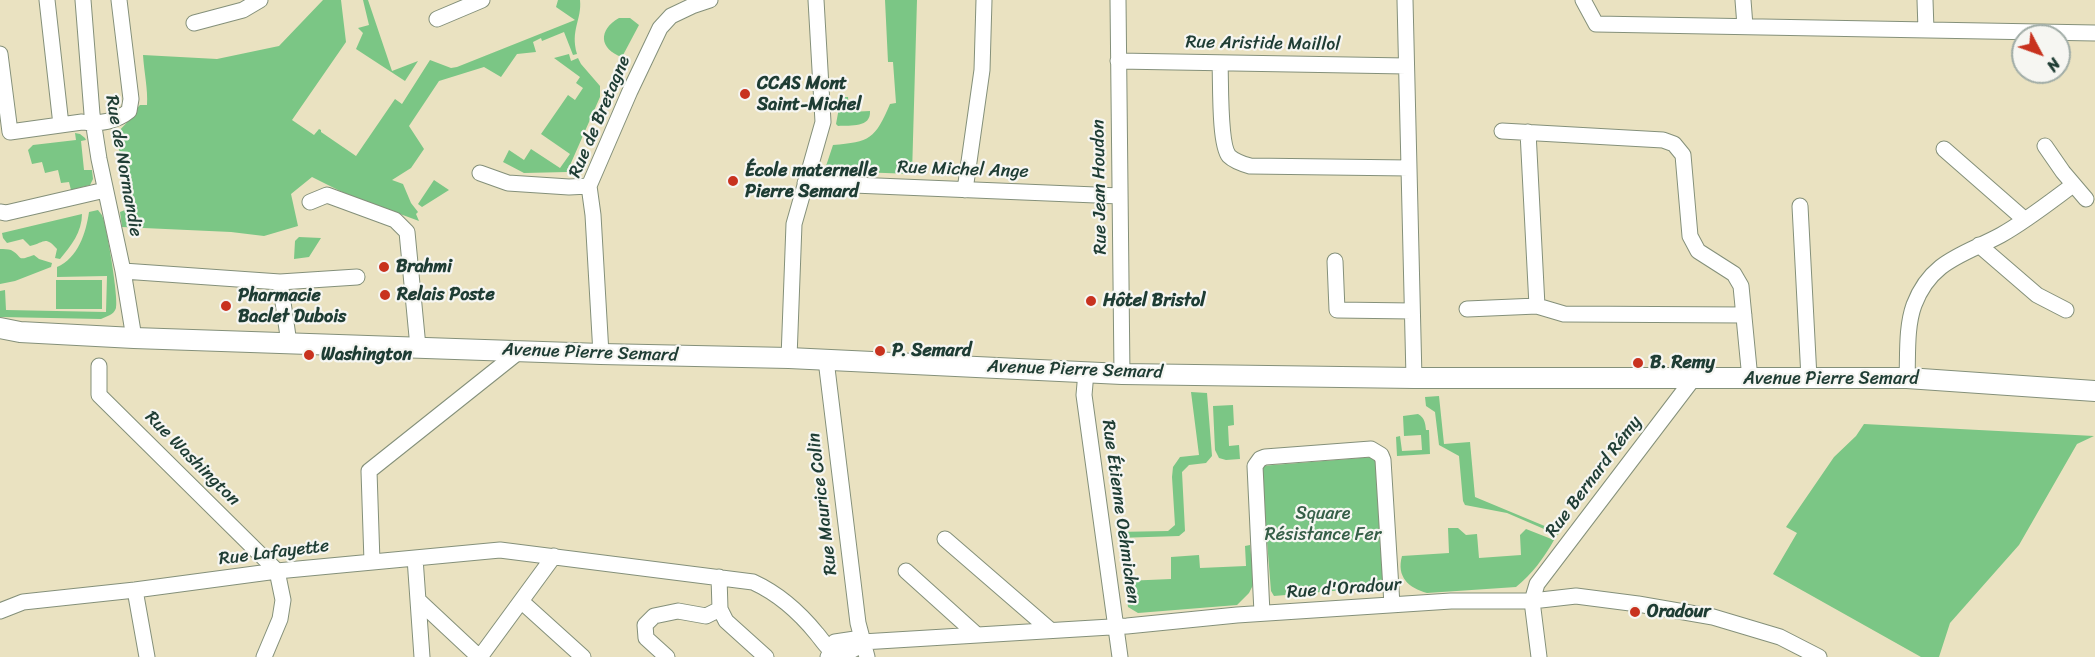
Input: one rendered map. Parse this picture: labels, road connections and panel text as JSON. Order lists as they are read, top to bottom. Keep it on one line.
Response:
{"streets":{"main road":["Avenue Pierre Semard"],"street":["Rue Aristide Maillol","Rue de Bretagne","Rue de Normandie","Rue Michel Ange","Rue Jean Houdon","Rue Washington","Rue Bernard Rémy","Rue Maurice Colin","Rue Étienne Oehmichen","Rue Lafayette","Rue d'Oradour"]},"crossings":[["Rue Aristide Maillol","Rue Jean Houdon"],["Rue de Bretagne","Avenue Pierre Semard"],["Rue de Normandie","Avenue Pierre Semard"],["Rue Michel Ange","Rue Jean Houdon"],["Rue Jean Houdon","Avenue Pierre Semard"],["Avenue Pierre Semard","Rue Bernard Rémy"],["Avenue Pierre Semard","Rue Maurice Colin"],["Avenue Pierre Semard","Rue Étienne Oehmichen"],["Rue Washington","Rue Lafayette"],["Rue Bernard Rémy","Rue d'Oradour"],["Rue Maurice Colin","Rue d'Oradour"],["Rue Étienne Oehmichen","Rue d'Oradour"],["Rue Lafayette","Rue d'Oradour"]],"parks":["Square Résistance Fer"],"places":["CCAS Mont Saint-Michel","École maternelle Pierre Semard","Brahmi","Relais Poste","Hôtel Bristol","Pharmacie Baclet Dubois","P. Semard","Washington","B. Remy","Oradour"],"north":"bottom right"}
